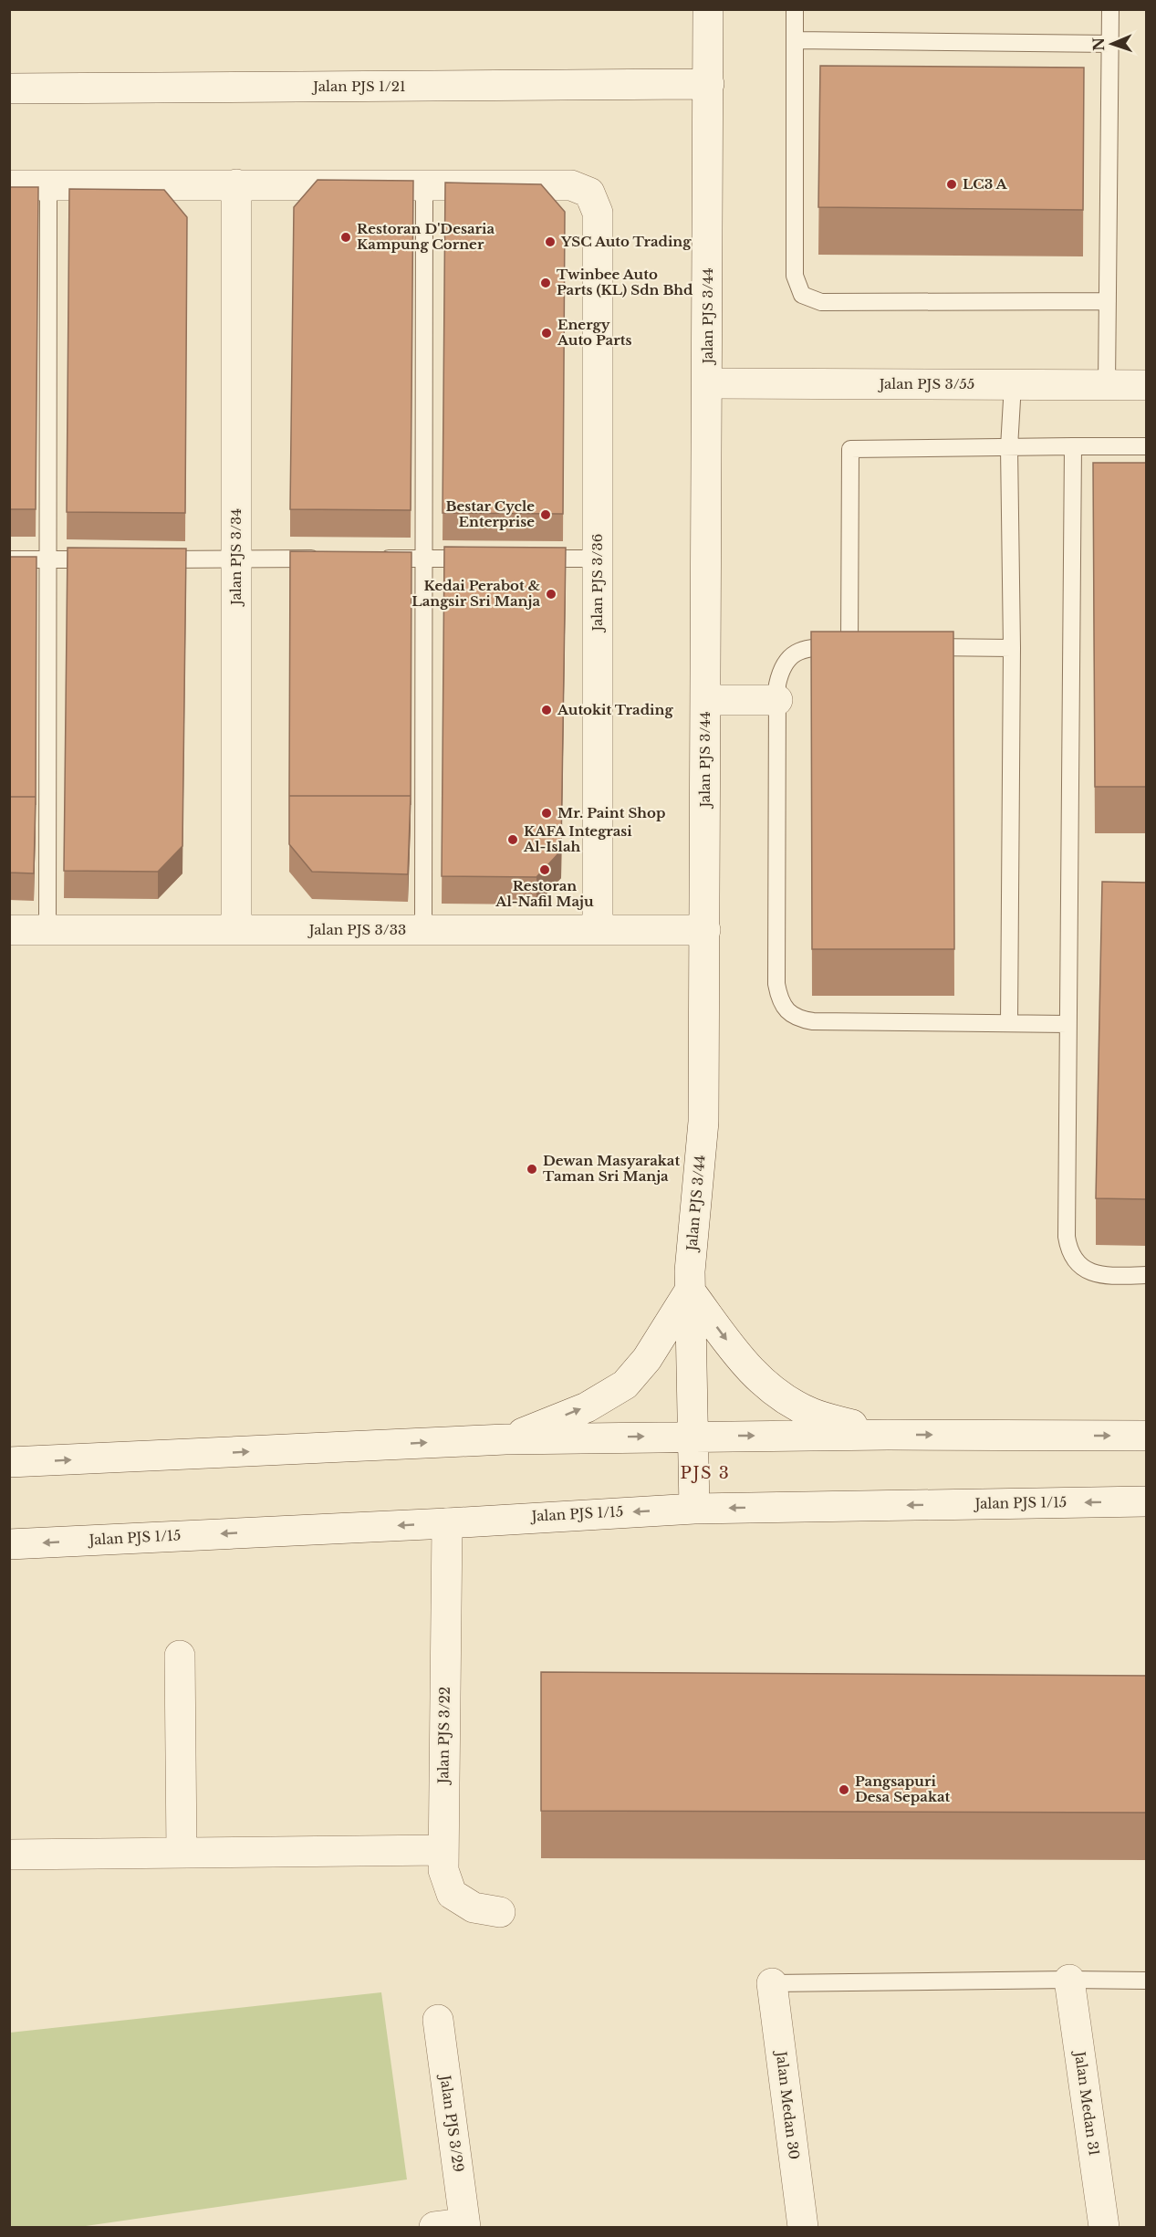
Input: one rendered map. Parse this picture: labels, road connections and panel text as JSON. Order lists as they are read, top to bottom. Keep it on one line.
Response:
{"streets":{"street":["Jalan PJS 1/21","Jalan PJS 3/44","Jalan PJS 3/55","Jalan PJS 3/34","Jalan PJS 3/36","Jalan PJS 3/33","Jalan PJS 1/15","Jalan PJS 3/22","Jalan Medan 31","Jalan Medan 30","Jalan PJS 3/29"]},"crossings":[["Jalan PJS 1/21","Jalan PJS 3/44"],["Jalan PJS 3/44","Jalan PJS 3/55"],["Jalan PJS 3/44","Jalan PJS 3/33"],["Jalan PJS 3/44","Jalan PJS 1/15"],["Jalan PJS 3/34","Jalan PJS 3/36"],["Jalan PJS 3/34","Jalan PJS 3/33"],["Jalan PJS 3/36","Jalan PJS 3/33"],["Jalan PJS 1/15","Jalan PJS 3/22"]],"districts":["PJS 3"],"places":["LC3 A","Restoran D'Desaria Kampung Corner","YSC Auto Trading","Twinbee Auto Parts (KL) Sdn Bhd","Energy Auto Parts","Bestar Cycle Enterprise","Kedai Perabot & Langsir Sri Manja","Autokit Trading","Mr. Paint Shop","KAFA Integrasi Al-Islah","Restoran Al-Nafil Maju","Dewan Masyarakat Taman Sri Manja","Pangsapuri Desa Sepakat"],"north":"left"}
